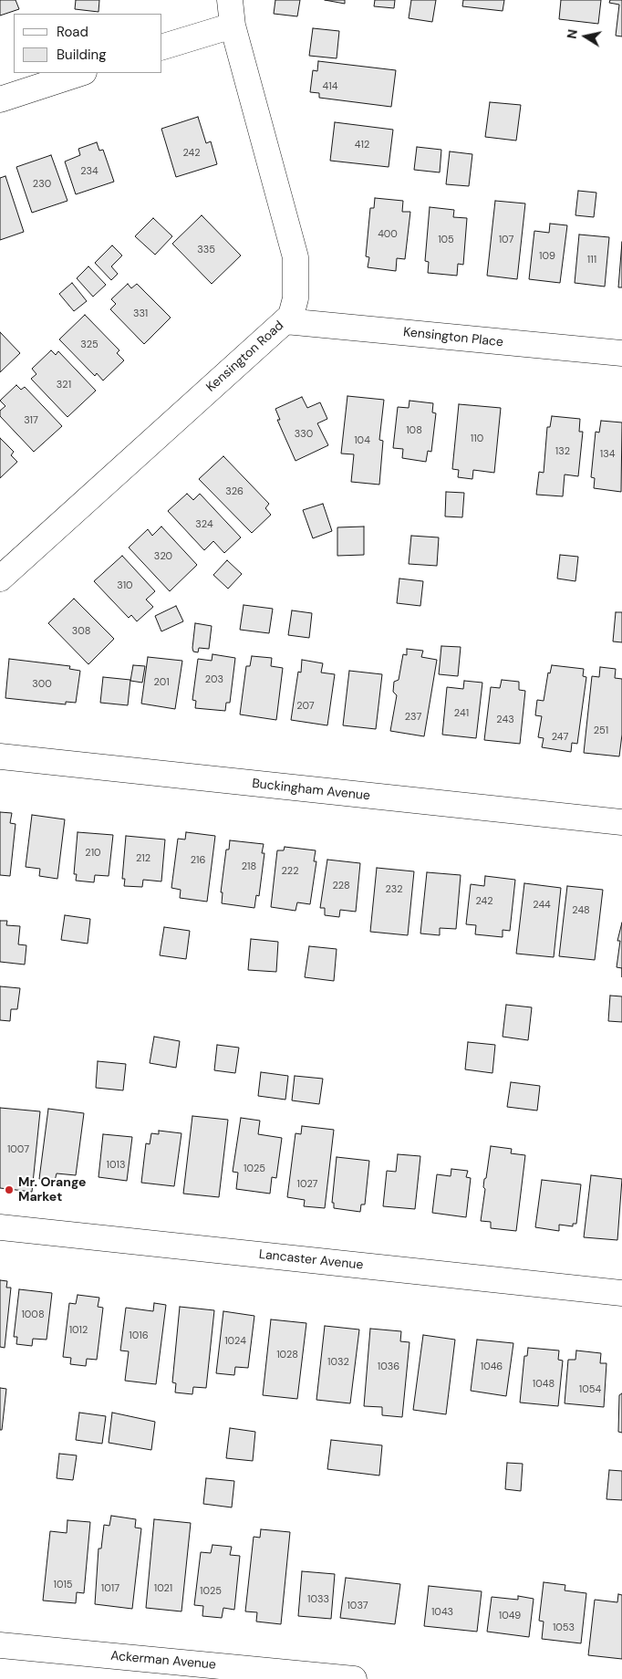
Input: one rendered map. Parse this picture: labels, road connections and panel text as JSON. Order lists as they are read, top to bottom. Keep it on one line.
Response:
{"streets":{"street":["Kensington Place","Kensington Road","Buckingham Avenue","Lancaster Avenue","Ackerman Avenue"]},"crossings":[["Kensington Place","Kensington Road"]],"places":["Mr. Orange Market"],"house_numbers":["414","412","242","234","230","400","105","107","335","109","111","331","325","321","317","108","330","110","104","132","134","326","324","320","310","308","203","201","300","207","241","237","243","251","247","210","212","216","218","222","228","232","242","244","248","1007","1013","1025","1027","1008","1012","1016","1024","1028","1032","1036","1046","1048","1054","1015","1017","1021","1025","1033","1037","1043","1049","1053"],"legend":["Road","Building"],"north":"left"}
